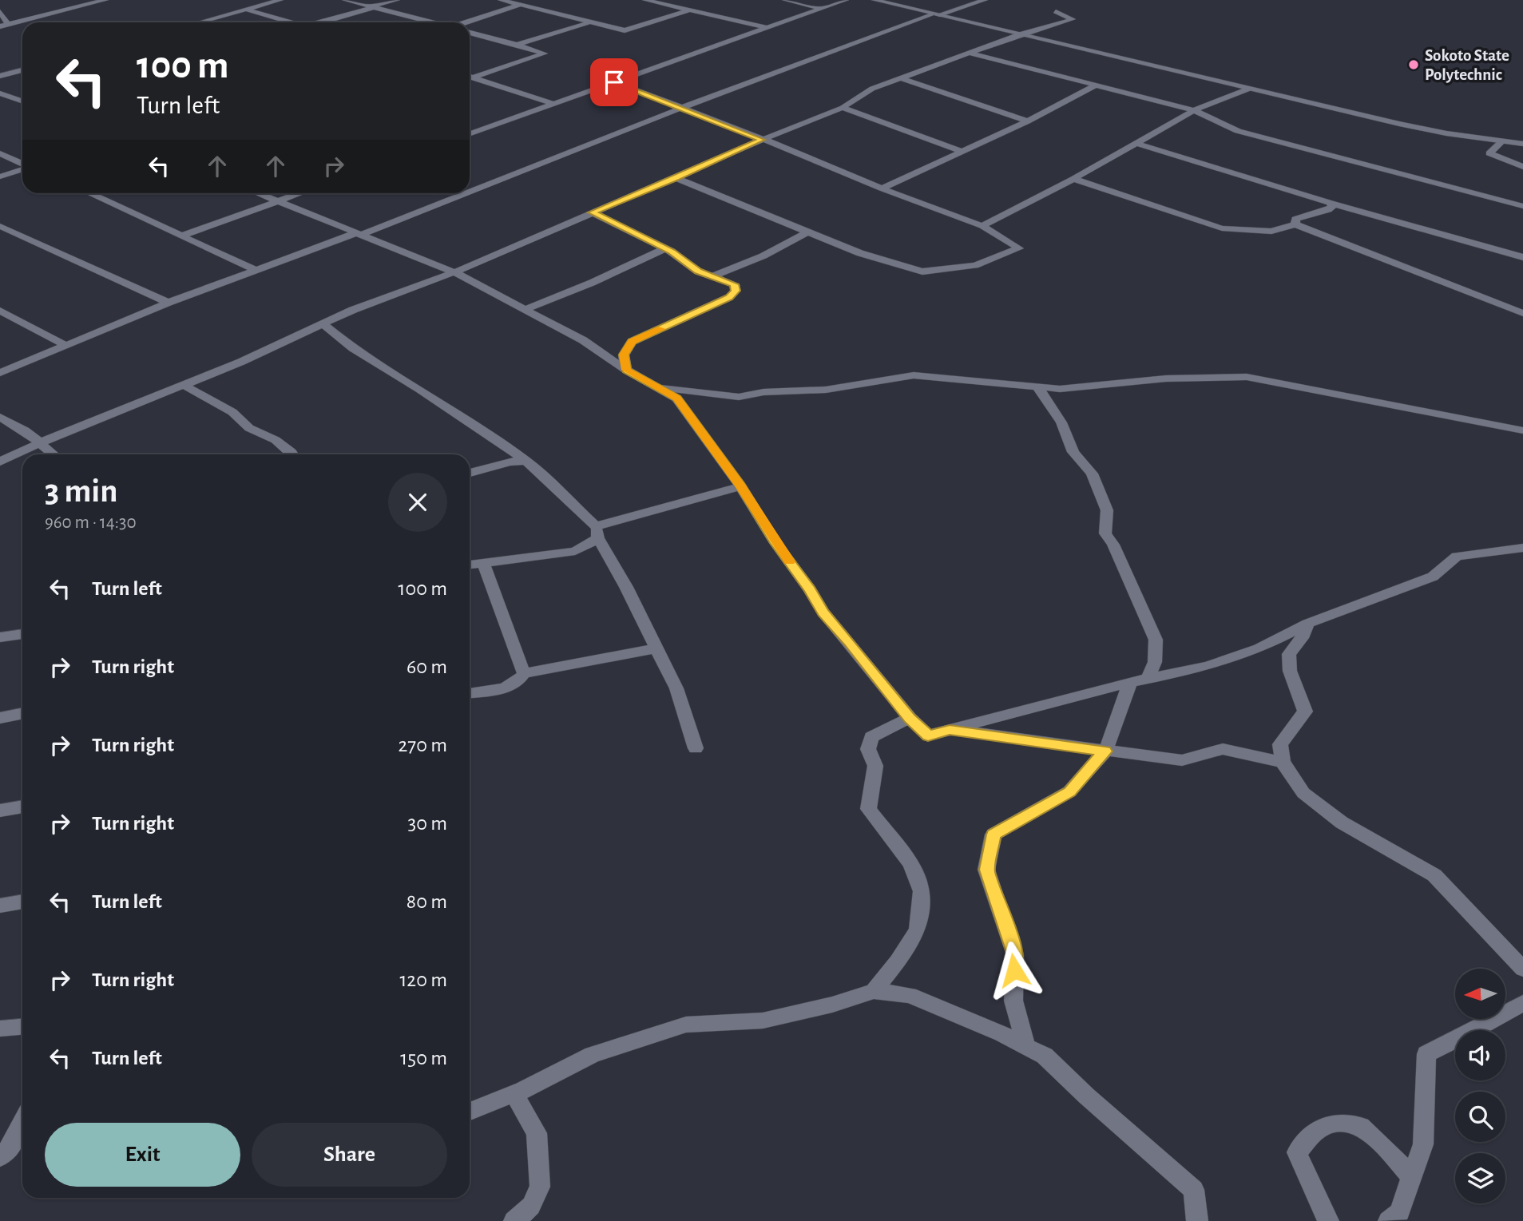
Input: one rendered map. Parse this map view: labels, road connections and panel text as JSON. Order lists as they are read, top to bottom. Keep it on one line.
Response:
{"places":["Sokoto State Polytechnic"],"north":"left","page":{"turn":["100 m","Turn left"],"heading":["3 min","960 m · 14:30"],"list":[{"name":"Turn left","value":"100 m"},{"name":"Turn right","value":"60 m"},{"name":"Turn right","value":"270 m"},{"name":"Turn right","value":"30 m"},{"name":"Turn left","value":"80 m"},{"name":"Turn right","value":"120 m"},{"name":"Turn left","value":"150 m"}],"buttons":["Exit","Share"]}}
